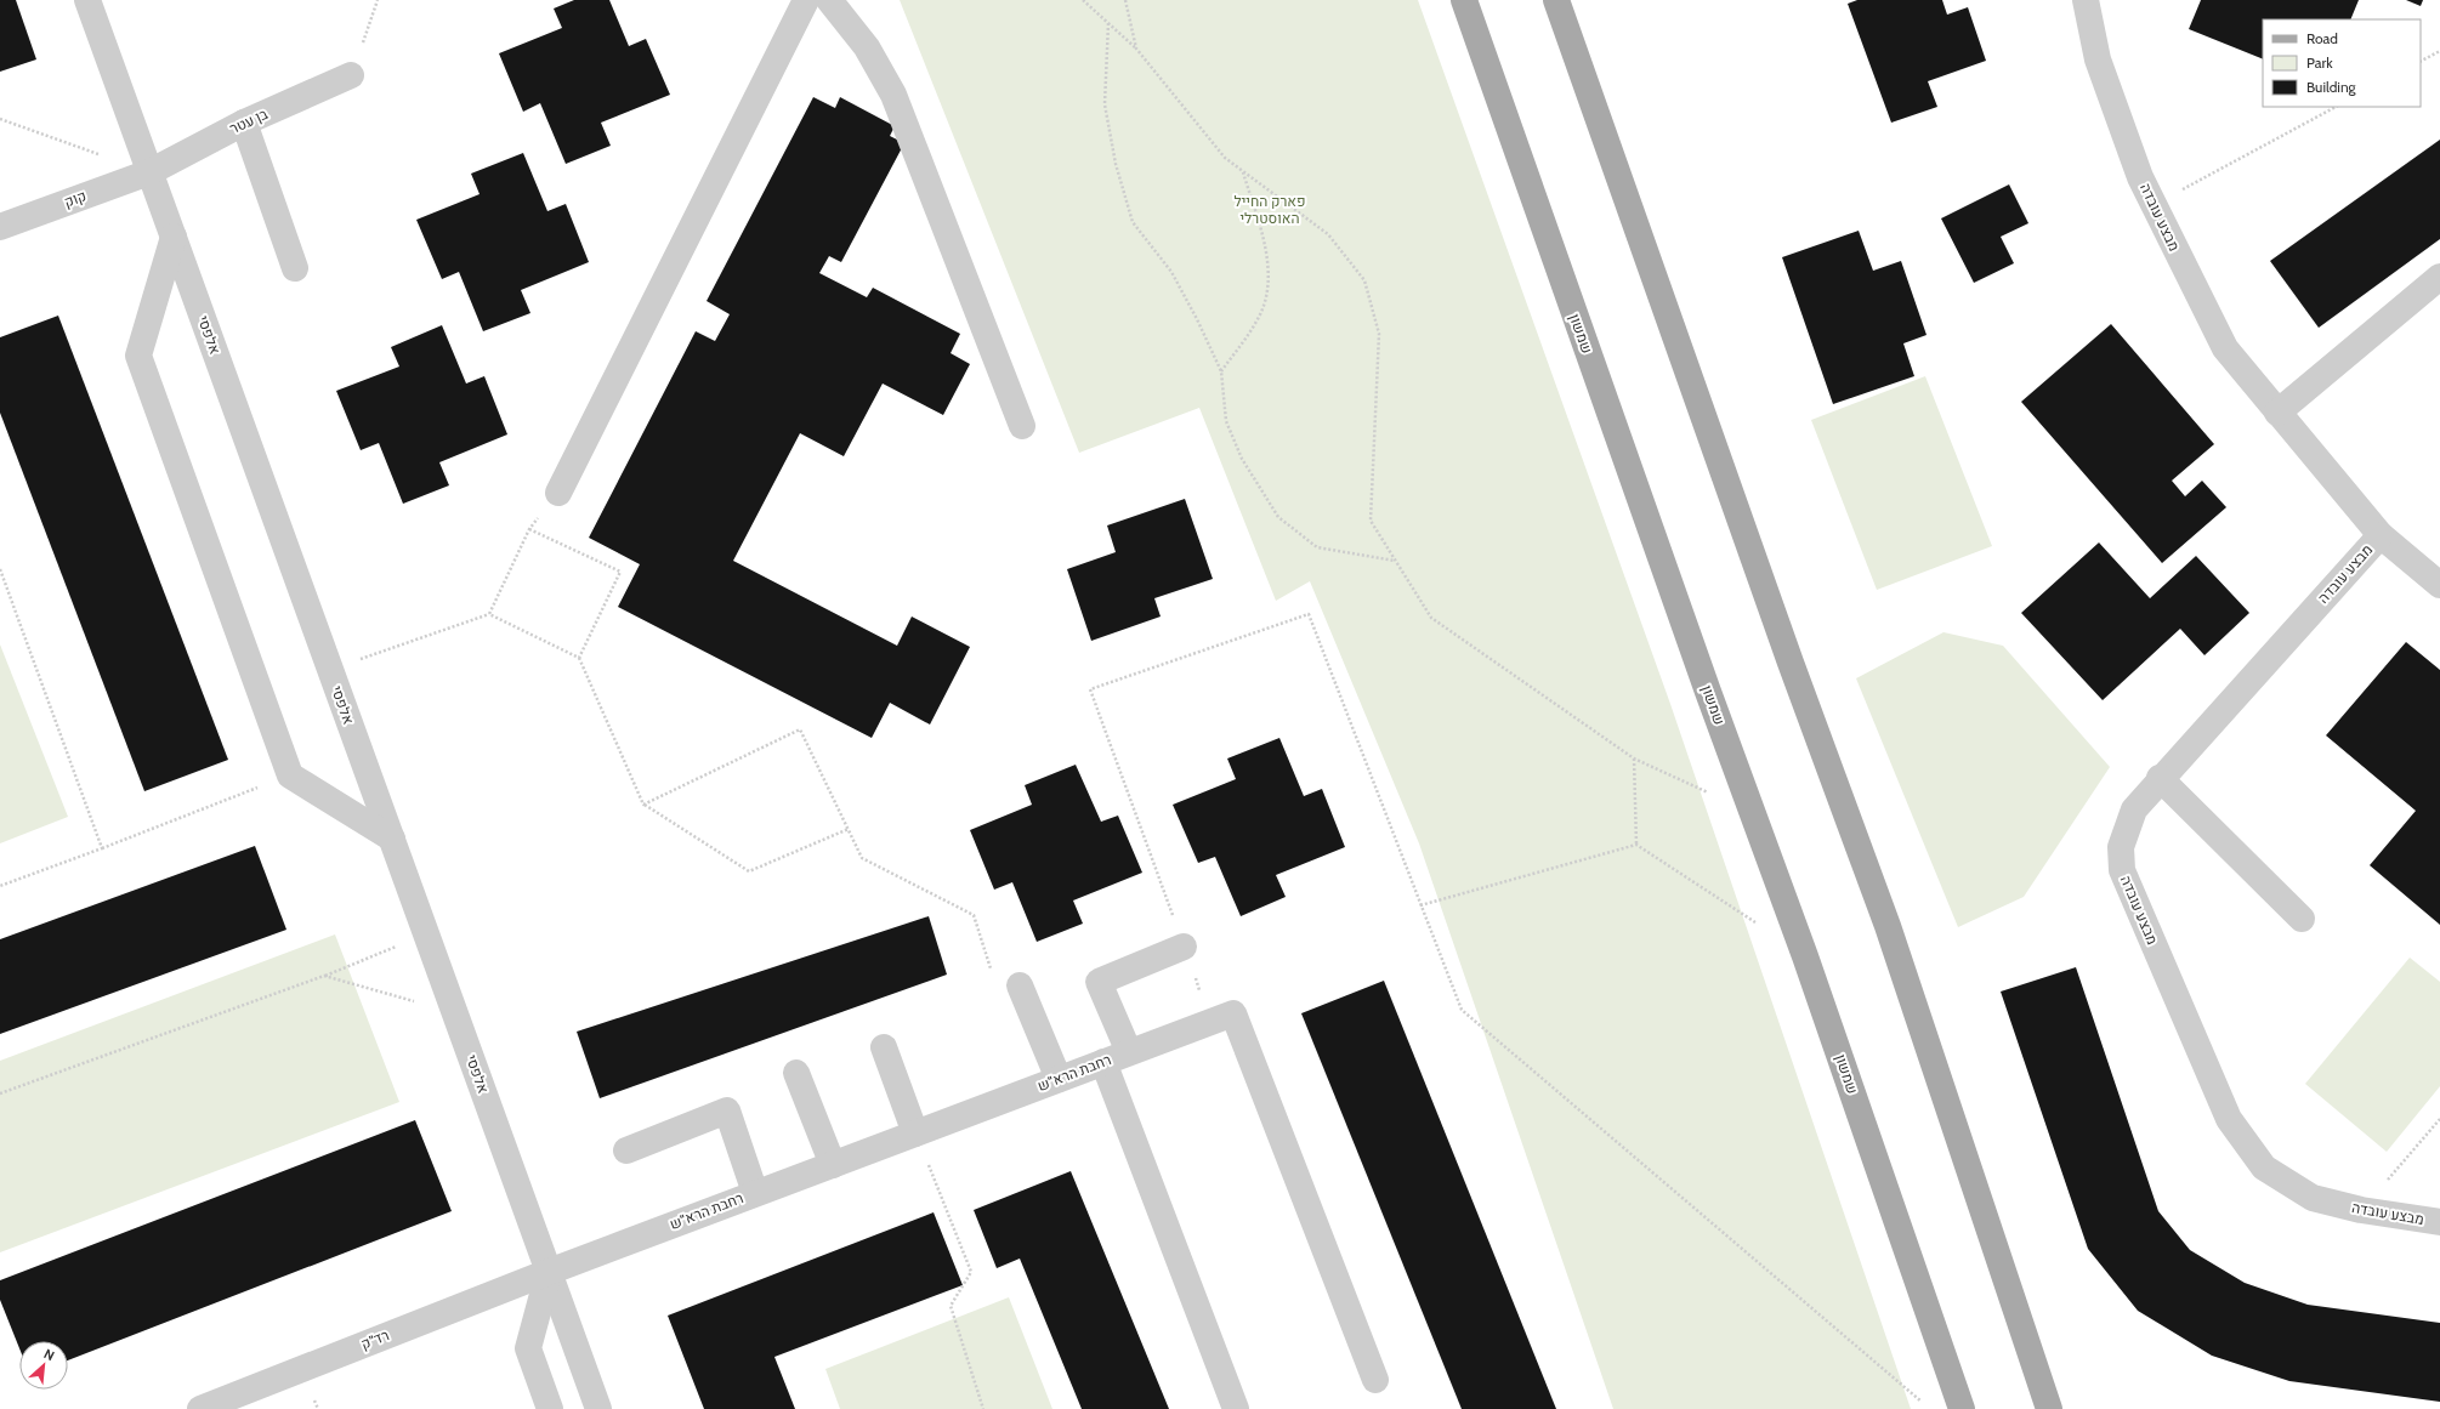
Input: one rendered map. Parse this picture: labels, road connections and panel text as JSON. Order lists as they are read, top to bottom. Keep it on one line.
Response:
{"streets":{"main road":["שמשון"],"street":["בן עטר","קוק","מבצע עובדה","אלפסי","רחבת הרא\"ש","רד\"ק"]},"crossings":[["בן עטר","קוק"],["בן עטר","אלפסי"],["קוק","אלפסי"],["אלפסי","רחבת הרא\"ש"],["אלפסי","רד\"ק"],["רחבת הרא\"ש","רד\"ק"]],"parks":["פארק החייל האוסטרלי"],"legend":["Road","Park","Building"],"north":"top right"}
